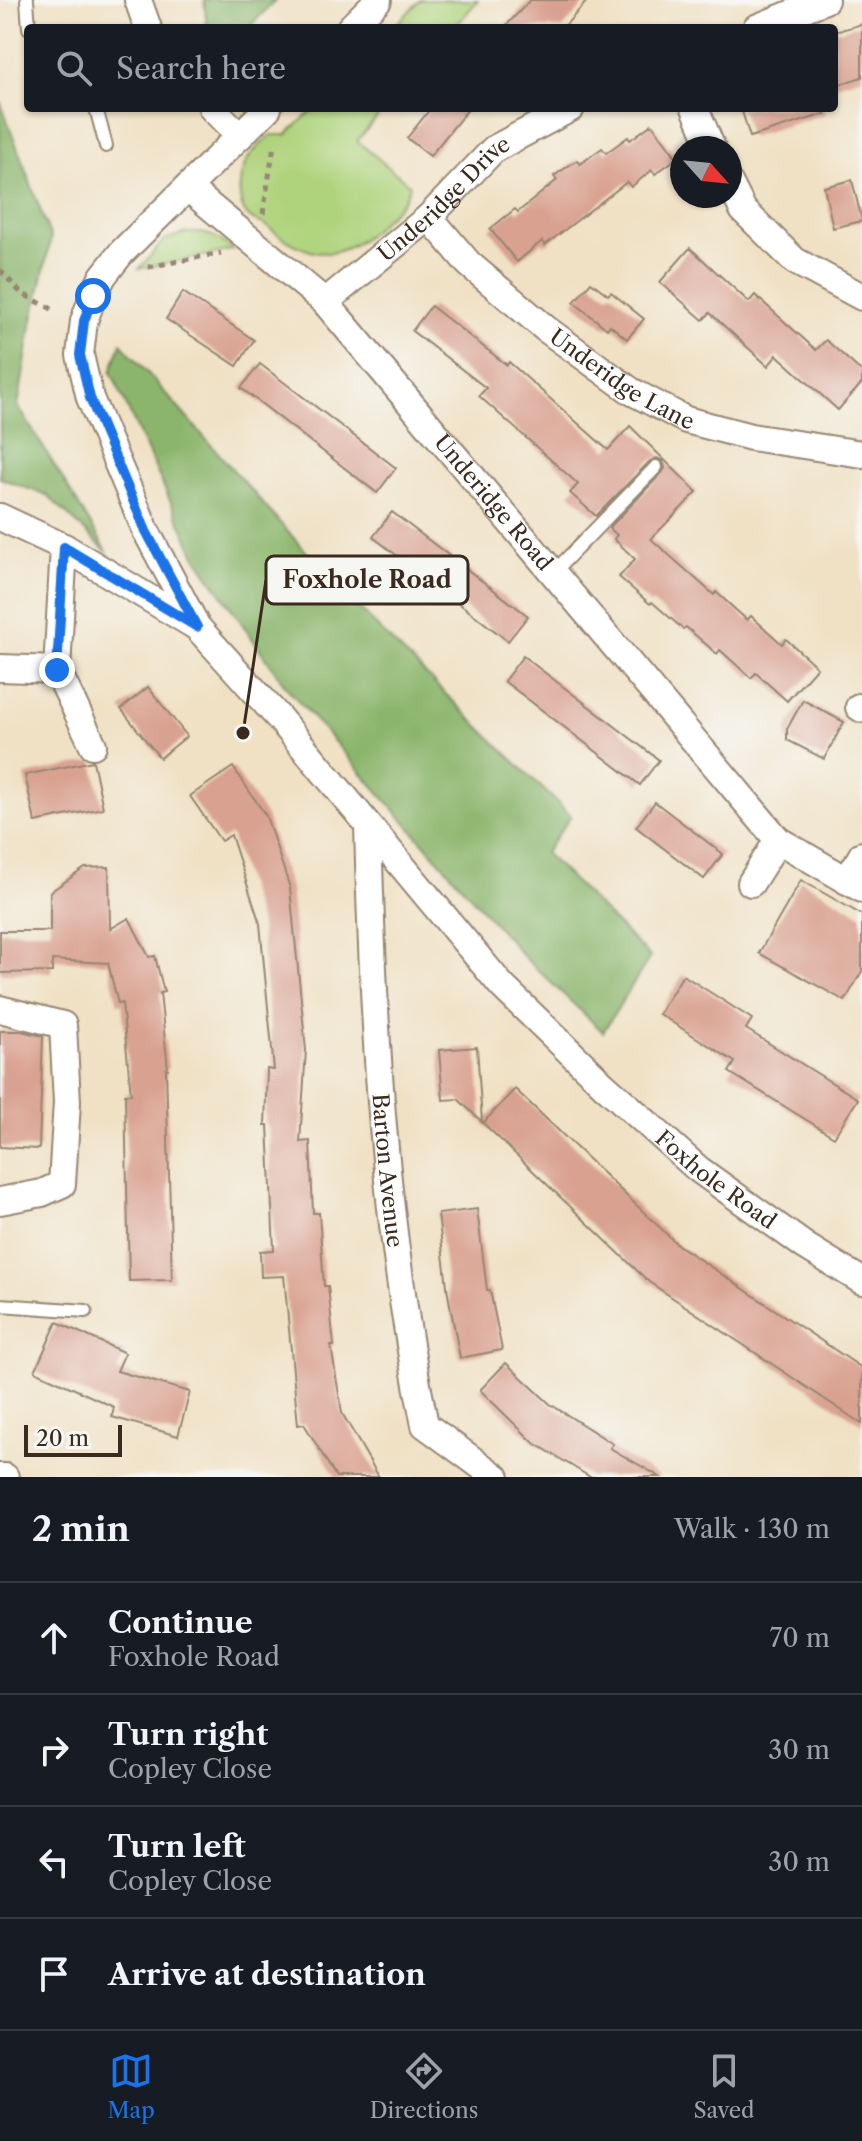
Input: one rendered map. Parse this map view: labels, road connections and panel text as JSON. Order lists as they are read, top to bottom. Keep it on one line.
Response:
{"streets":{"street":["Underidge Drive","Underidge Lane","Underidge Road","Barton Avenue","Foxhole Road"]},"crossings":[["Underidge Drive","Underidge Lane"],["Underidge Drive","Underidge Road"],["Underidge Road","Foxhole Road"],["Barton Avenue","Foxhole Road"]],"places":["Foxhole Road"],"scale_bar":"20 m","north":"bottom right","page":{"search":"Search here","scale":"20 m","heading":["2 min","Walk · 130 m"],"list":[["Continue","Foxhole Road","70 m"],["Turn right","Copley Close","30 m"],["Turn left","Copley Close","30 m"],"Arrive at destination"],"nav":["Map","Directions","Saved"]}}
